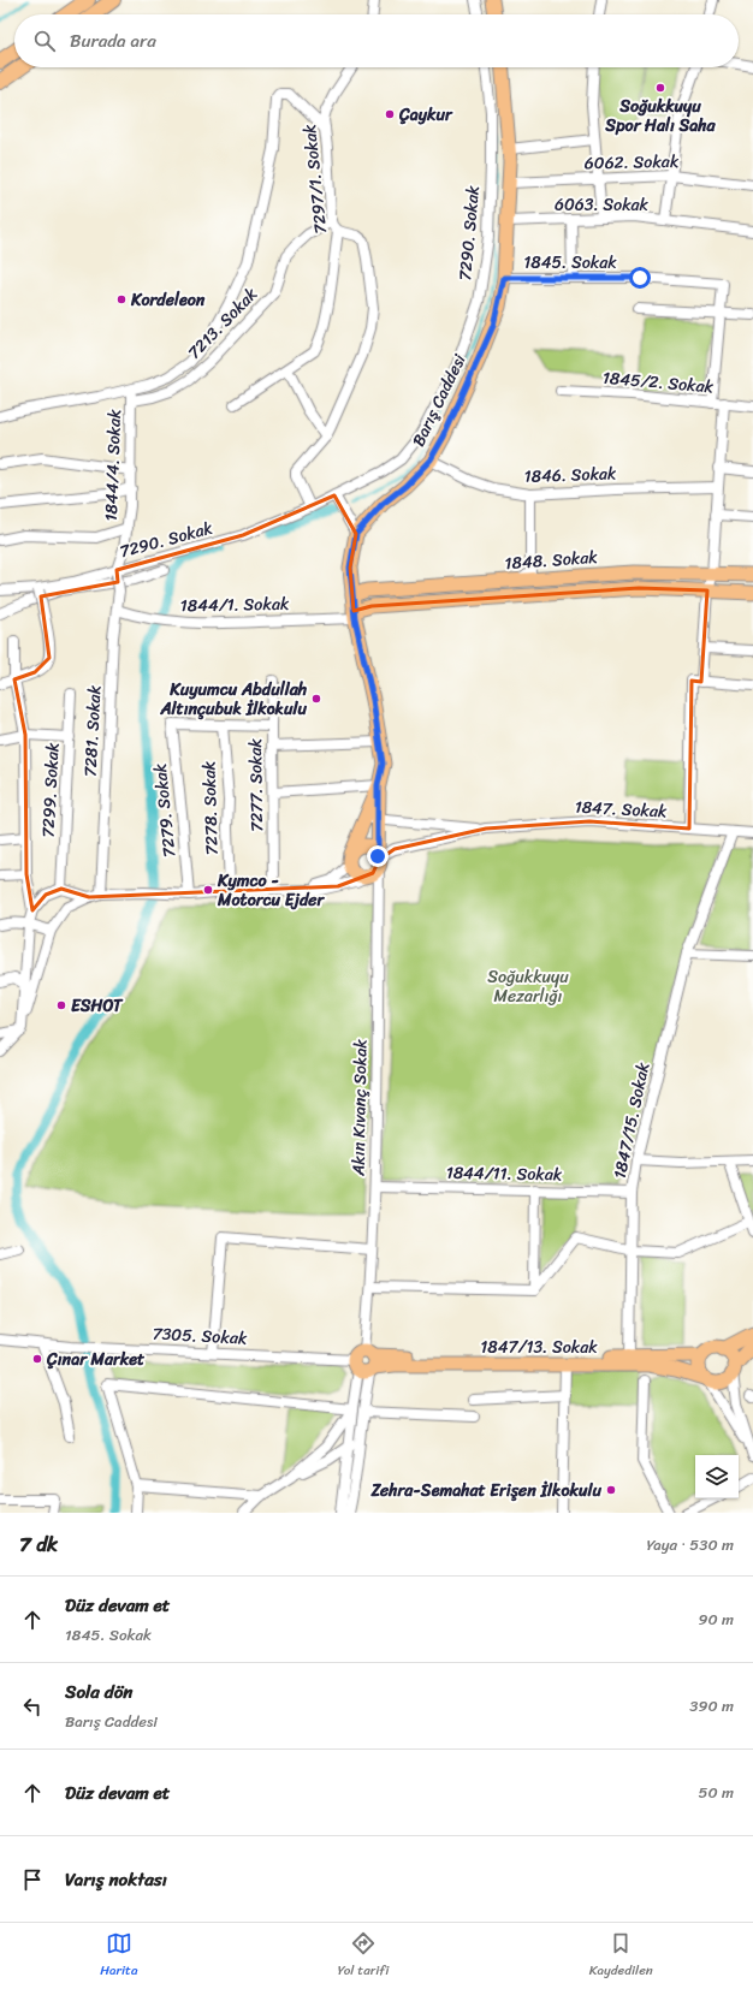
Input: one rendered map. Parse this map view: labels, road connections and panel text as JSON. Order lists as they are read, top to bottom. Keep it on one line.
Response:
{"streets":{"main road":["Barış Caddesi","1848. Sokak","1847/13. Sokak"],"street":["6062. Sokak","7297/1. Sokak","6063. Sokak","7290. Sokak","1845. Sokak","7213. Sokak","1845/2. Sokak","1844/4. Sokak","1846. Sokak","1844/1. Sokak","7281. Sokak","7277. Sokak","7299. Sokak","7278. Sokak","1847. Sokak","7279. Sokak","Akın Kıvanç Sokak","1847/15. Sokak","1844/11. Sokak","7305. Sokak"]},"crossings":[["6062. Sokak","Barış Caddesi"],["7297/1. Sokak","7213. Sokak"],["6063. Sokak","Barış Caddesi"],["7290. Sokak","1844/4. Sokak"],["7290. Sokak","7281. Sokak"],["1845. Sokak","Barış Caddesi"],["7213. Sokak","1844/4. Sokak"],["Barış Caddesi","1846. Sokak"],["1844/4. Sokak","7281. Sokak"],["1848. Sokak","1844/1. Sokak"],["1844/1. Sokak","7281. Sokak"],["7278. Sokak","7279. Sokak"],["1847. Sokak","Akın Kıvanç Sokak"],["1847. Sokak","1847/15. Sokak"],["Akın Kıvanç Sokak","1844/11. Sokak"],["Akın Kıvanç Sokak","7305. Sokak"],["Akın Kıvanç Sokak","1847/13. Sokak"],["1847/15. Sokak","1844/11. Sokak"],["1847/15. Sokak","1847/13. Sokak"],["7305. Sokak","1847/13. Sokak"]],"parks":["Soğukkuyu Mezarlığı"],"places":["Soğukkuyu Spor Halı Saha","Çaykur","Kordeleon","Kuyumcu Abdullah Altınçubuk İlkokulu","Kymco - Motorcu Ejder","ESHOT","Çınar Market","Zehra-Semahat Erişen İlkokulu"],"page":{"search":"Burada ara","heading":["7 dk","Yaya · 530 m"],"list":[["Düz devam et","1845. Sokak","90 m"],["Sola dön","Barış Caddesi","390 m"],["Düz devam et","50 m"],"Varış noktası"],"nav":["Harita","Yol tarifi","Kaydedilen"]}}
